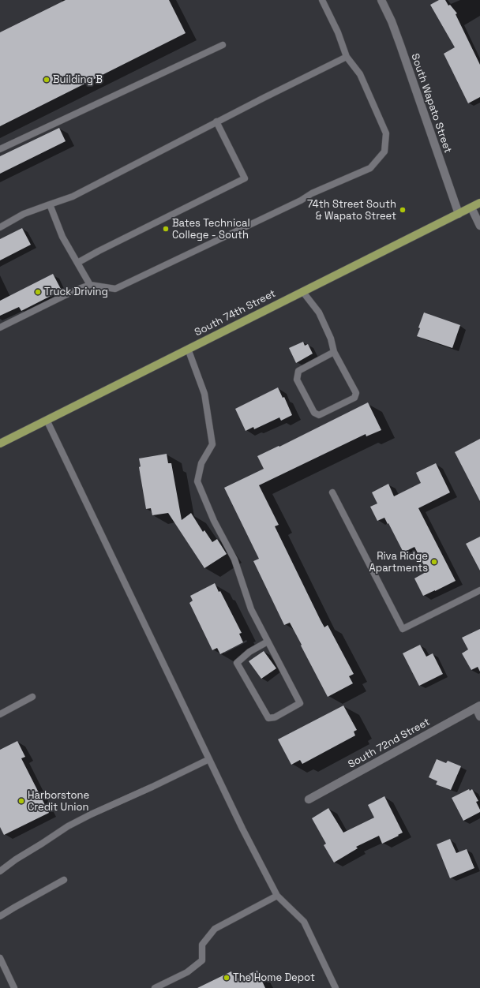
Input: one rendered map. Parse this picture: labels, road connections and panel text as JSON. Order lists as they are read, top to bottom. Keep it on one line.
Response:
{"streets":{"main road":["South 74th Street"],"street":["South Wapato Street","South 72nd Street"]},"crossings":[["South Wapato Street","South 74th Street"]],"places":["Building B","74th Street South & Wapato Street","Bates Technical College - South","Truck Driving","Riva Ridge Apartments","Harborstone Credit Union","The Home Depot"]}
